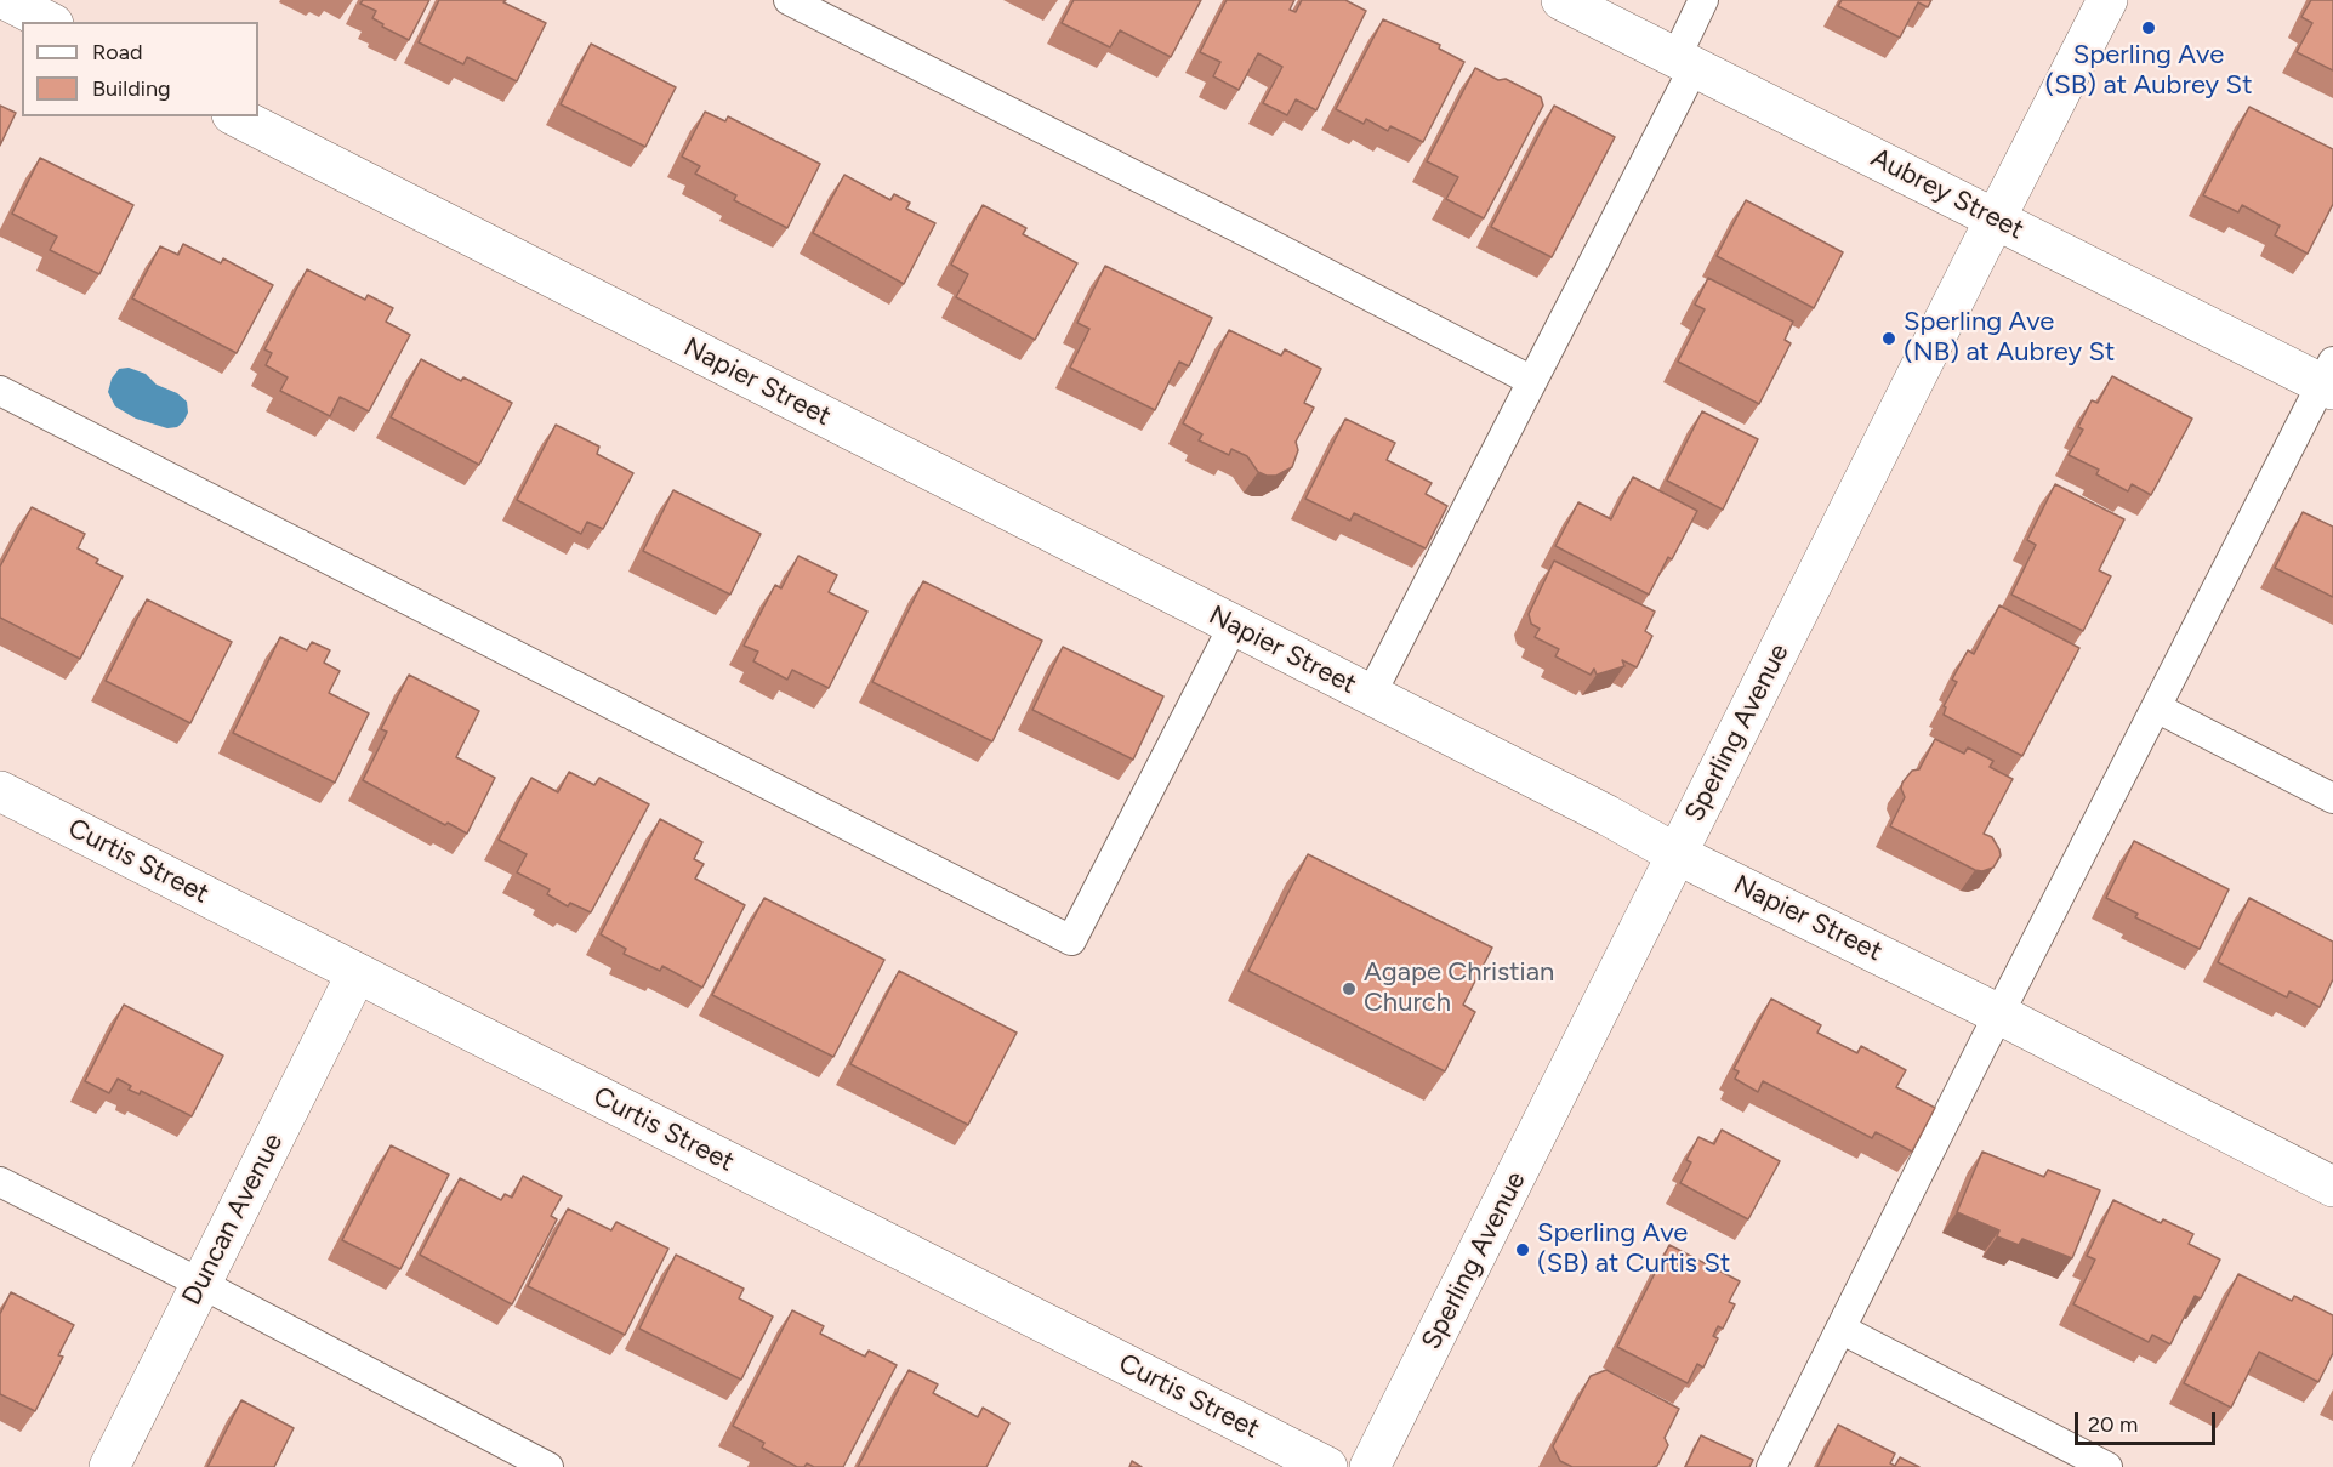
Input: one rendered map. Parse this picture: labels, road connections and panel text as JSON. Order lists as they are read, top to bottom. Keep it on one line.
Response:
{"streets":{"street":["Aubrey Street","Napier Street","Sperling Avenue","Curtis Street","Duncan Avenue"]},"crossings":[["Aubrey Street","Sperling Avenue"],["Napier Street","Sperling Avenue"],["Curtis Street","Duncan Avenue"]],"places":["Sperling Ave (SB) at Aubrey St","Sperling Ave (NB) at Aubrey St","Agape Christian Church","Sperling Ave (SB) at Curtis St"],"legend":["Road","Building"],"scale_bar":"20 m"}
